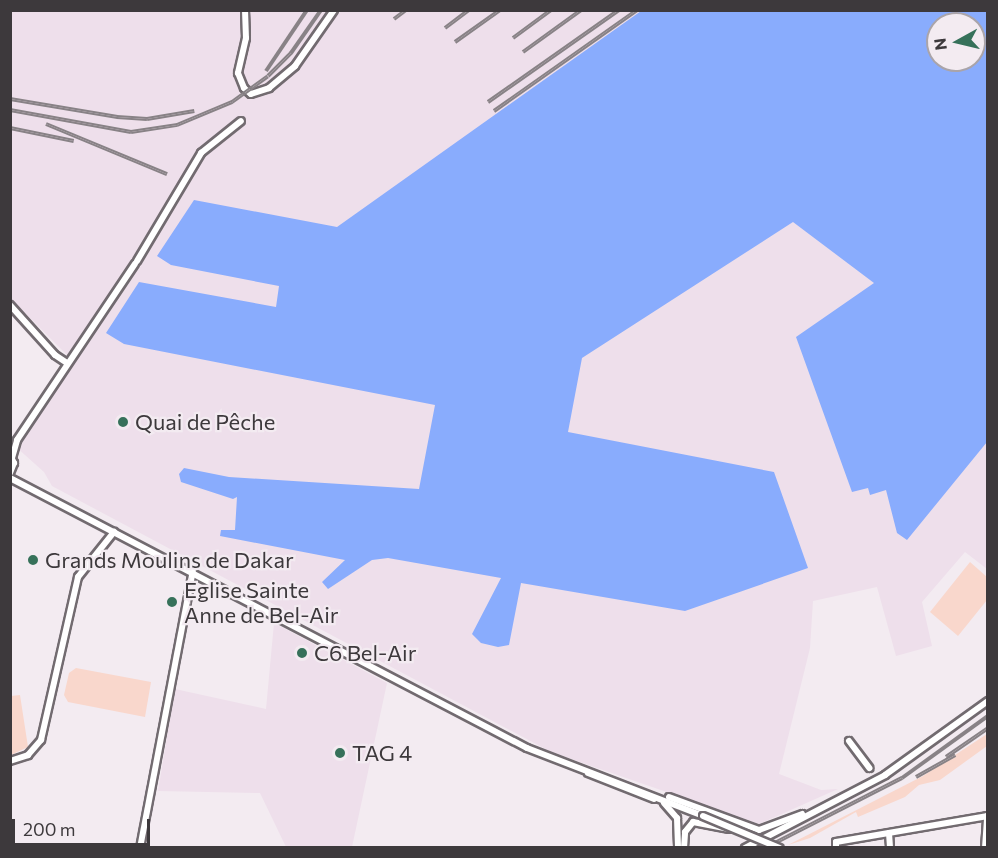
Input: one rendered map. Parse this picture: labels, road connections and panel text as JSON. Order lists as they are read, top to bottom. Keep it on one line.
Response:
{"places":["Quai de Pêche","Grands Moulins de Dakar","Eglise Sainte Anne de Bel-Air","C6 Bel-Air","TAG 4"],"scale_bar":"200 m","north":"left"}
